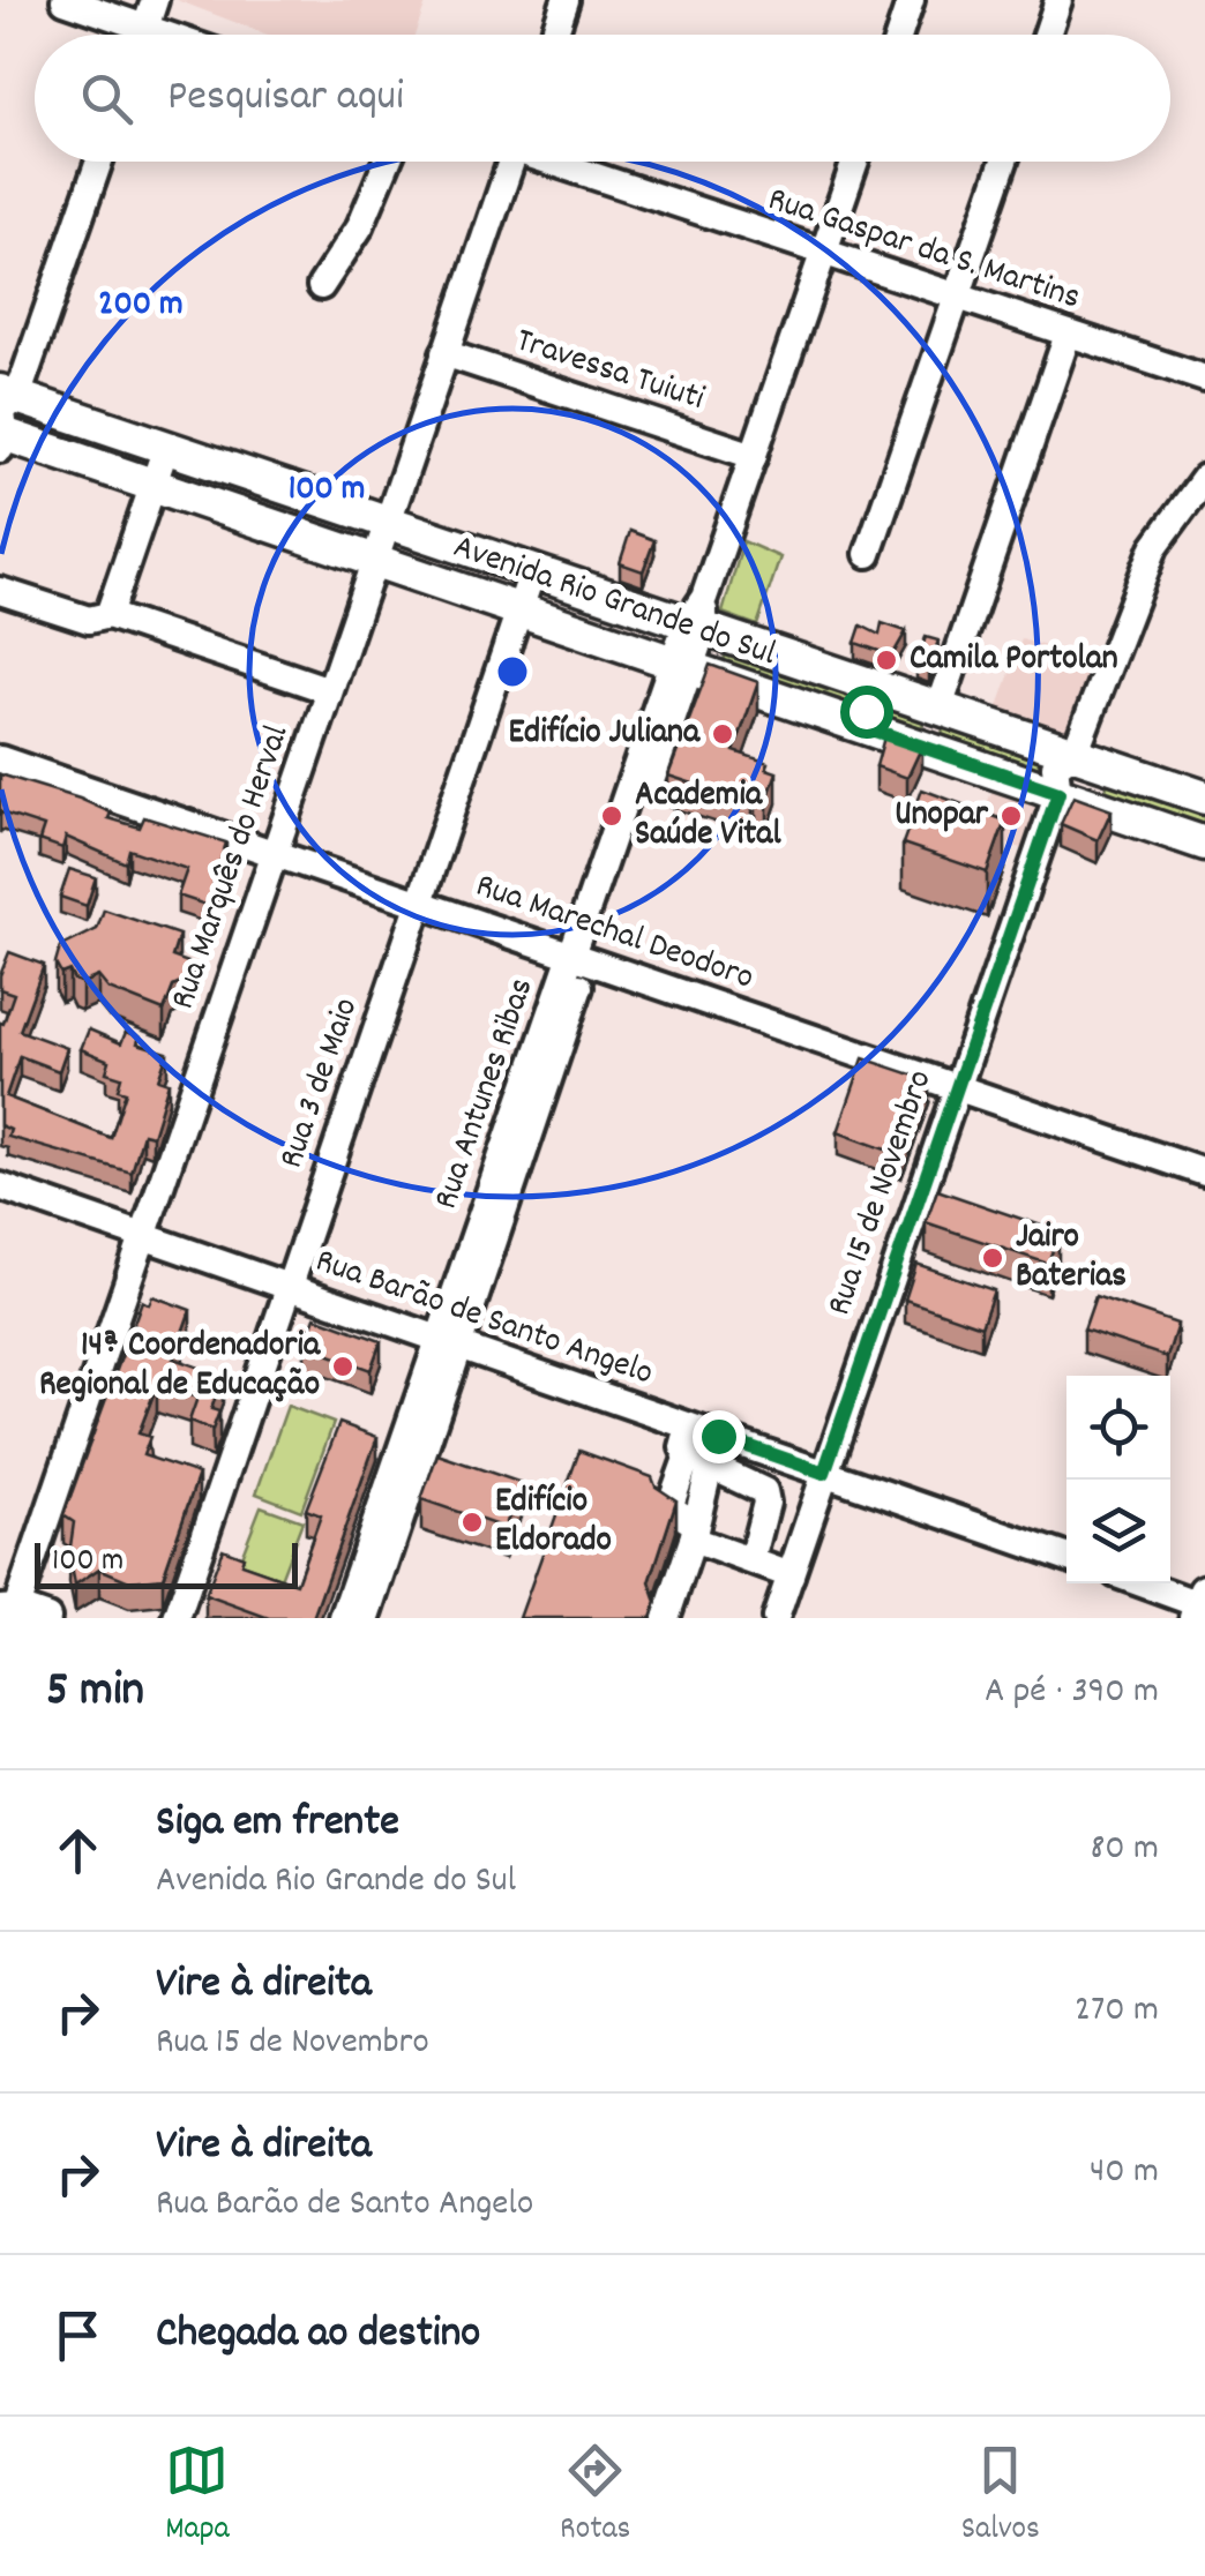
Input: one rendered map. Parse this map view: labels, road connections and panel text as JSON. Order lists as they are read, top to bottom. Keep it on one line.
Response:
{"streets":{"main road":["Avenida Rio Grande do Sul"],"street":["Rua Gaspar da S. Martins","Travessa Tuiuti","Rua Marquês do Herval","Rua Marechal Deodoro","Rua 3 de Maio","Rua Antunes Ribas","Rua 15 de Novembro","Rua Barão de Santo Angelo"]},"crossings":[["Rua Gaspar da S. Martins","Rua Antunes Ribas"],["Travessa Tuiuti","Rua Marquês do Herval"],["Travessa Tuiuti","Rua Antunes Ribas"],["Avenida Rio Grande do Sul","Rua Marquês do Herval"],["Avenida Rio Grande do Sul","Rua 3 de Maio"],["Avenida Rio Grande do Sul","Rua Antunes Ribas"],["Avenida Rio Grande do Sul","Rua 15 de Novembro"],["Rua Marquês do Herval","Rua Marechal Deodoro"],["Rua Marquês do Herval","Rua Barão de Santo Angelo"],["Rua Marechal Deodoro","Rua 3 de Maio"],["Rua Marechal Deodoro","Rua Antunes Ribas"],["Rua Marechal Deodoro","Rua 15 de Novembro"],["Rua 3 de Maio","Rua Barão de Santo Angelo"],["Rua Antunes Ribas","Rua Barão de Santo Angelo"],["Rua 15 de Novembro","Rua Barão de Santo Angelo"]],"places":["Camila Portolan","Edifício Juliana","Academia Saúde Vital","Unopar","Jairo Baterias","14ª Coordenadoria Regional de Educação","Edifício Eldorado"],"scale_bar":"100 m","page":{"search":"Pesquisar aqui","scale":"100 m","heading":["5 min","A pé · 390 m"],"list":[["Siga em frente","Avenida Rio Grande do Sul","80 m"],["Vire à direita","Rua 15 de Novembro","270 m"],["Vire à direita","Rua Barão de Santo Angelo","40 m"],"Chegada ao destino"],"nav":["Mapa","Rotas","Salvos"]},"rings":["200 m","100 m"]}
